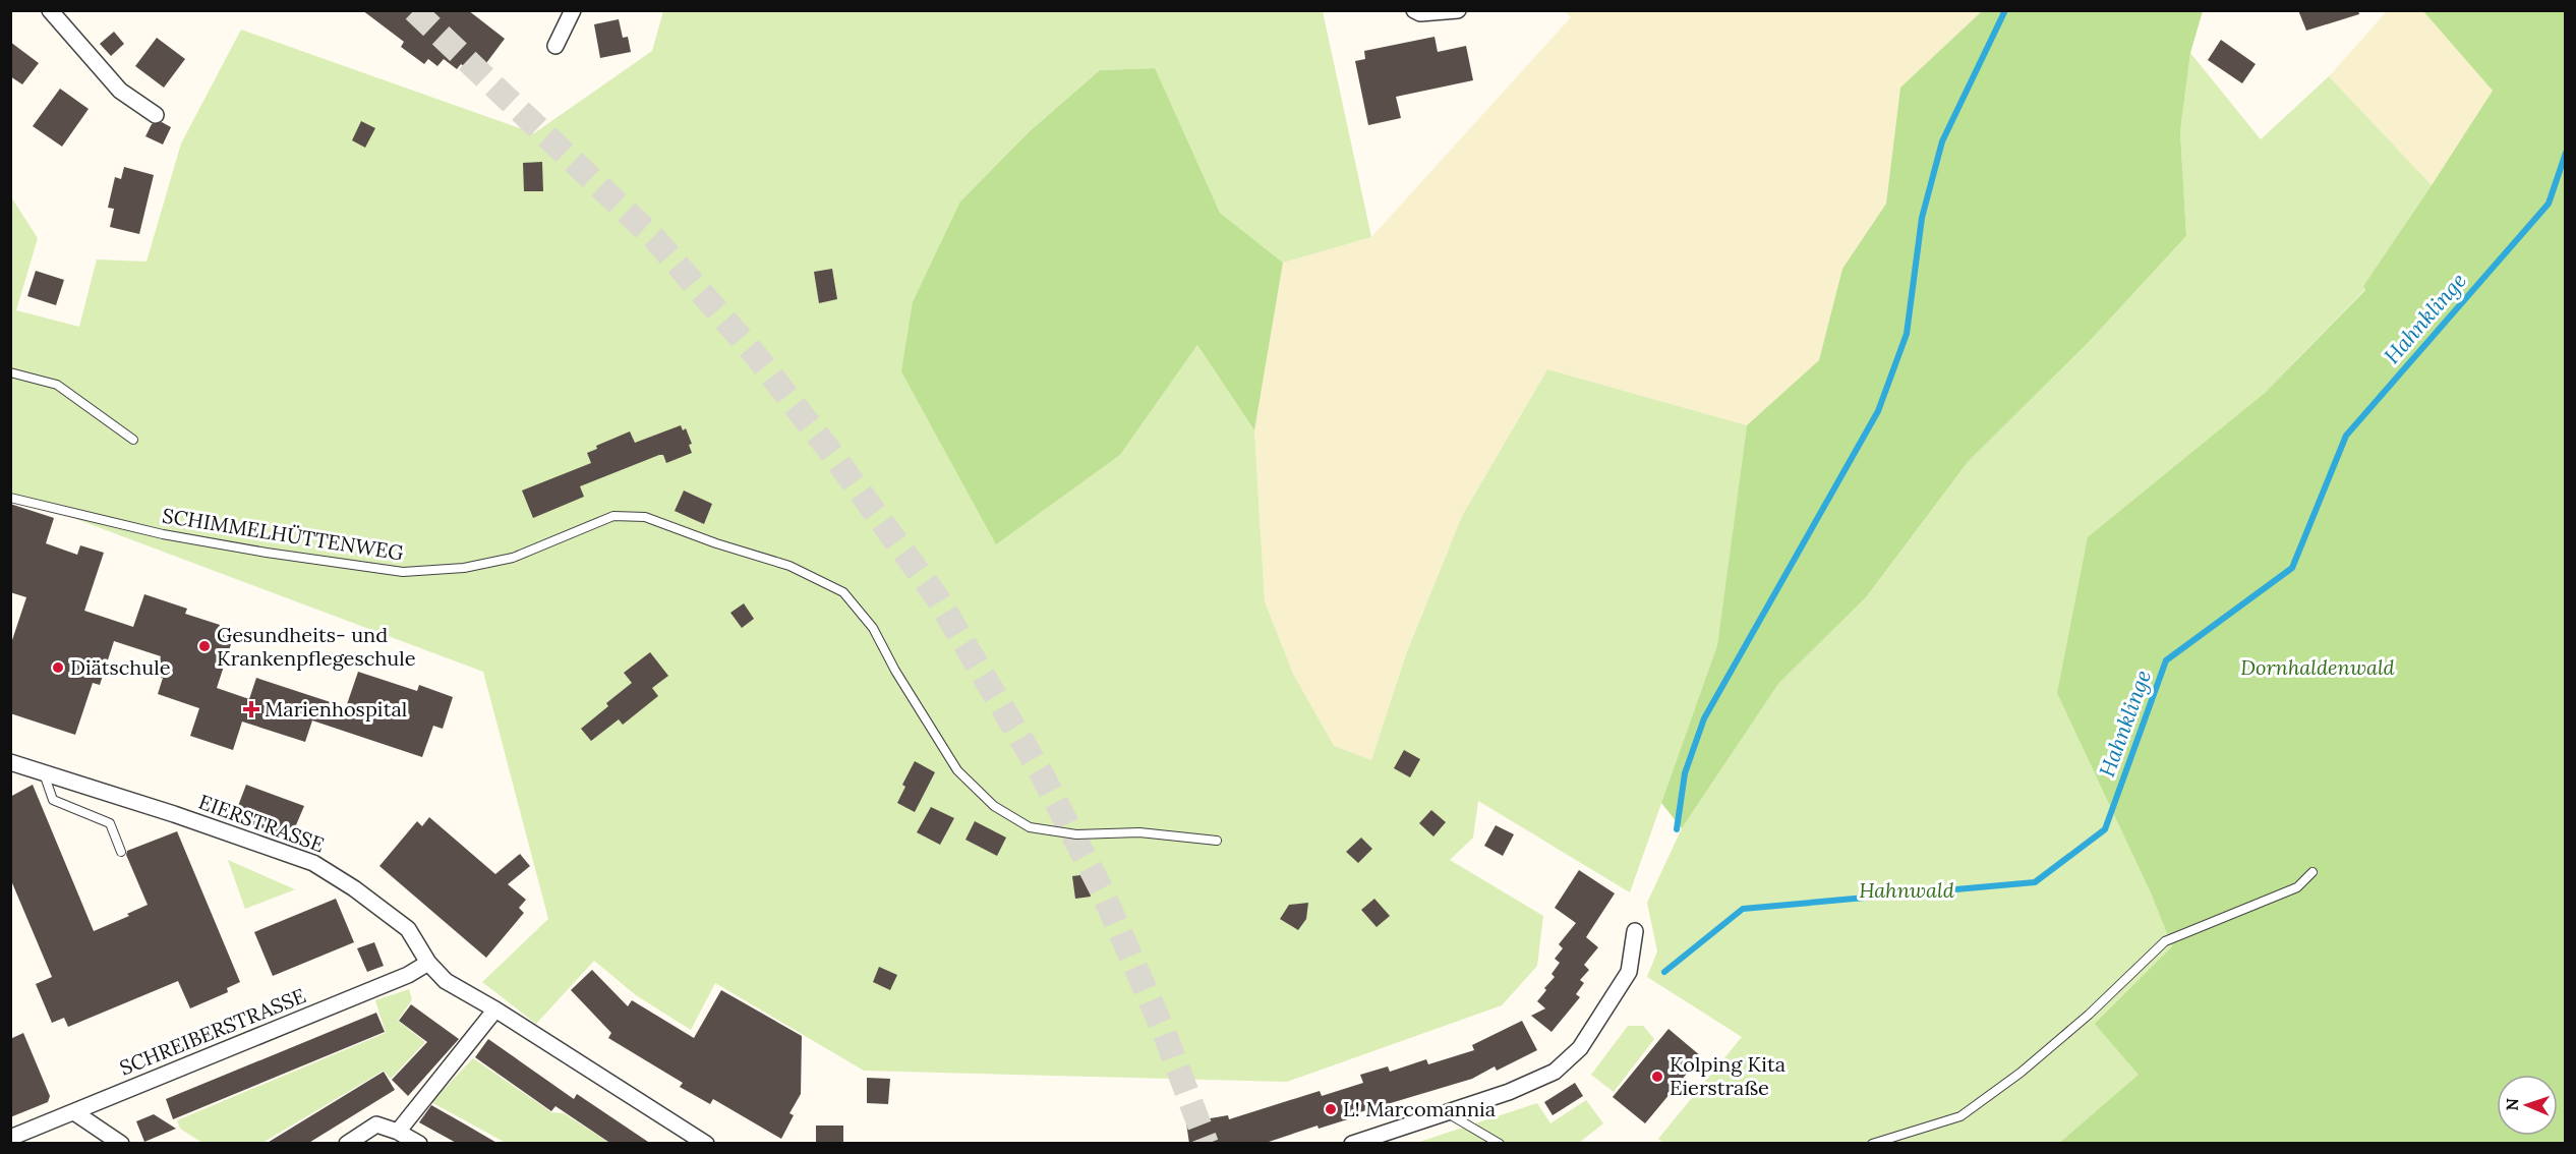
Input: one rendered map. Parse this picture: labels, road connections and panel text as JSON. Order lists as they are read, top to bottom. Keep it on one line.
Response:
{"streets":{"street":["EIERSTRASSE","SCHREIBERSTRASSE"],"lane":["SCHIMMELHÜTTENWEG"]},"crossings":[["EIERSTRASSE","SCHREIBERSTRASSE"]],"water":["Hahnklinge"],"parks":["Dornhaldenwald","Hahnwald"],"places":{"other":["Gesundheits- und Krankenpflegeschule","Diätschule","Kolping Kita Eierstraße","L! Marcomannia"],"health":["Marienhospital"]},"north":"left"}
